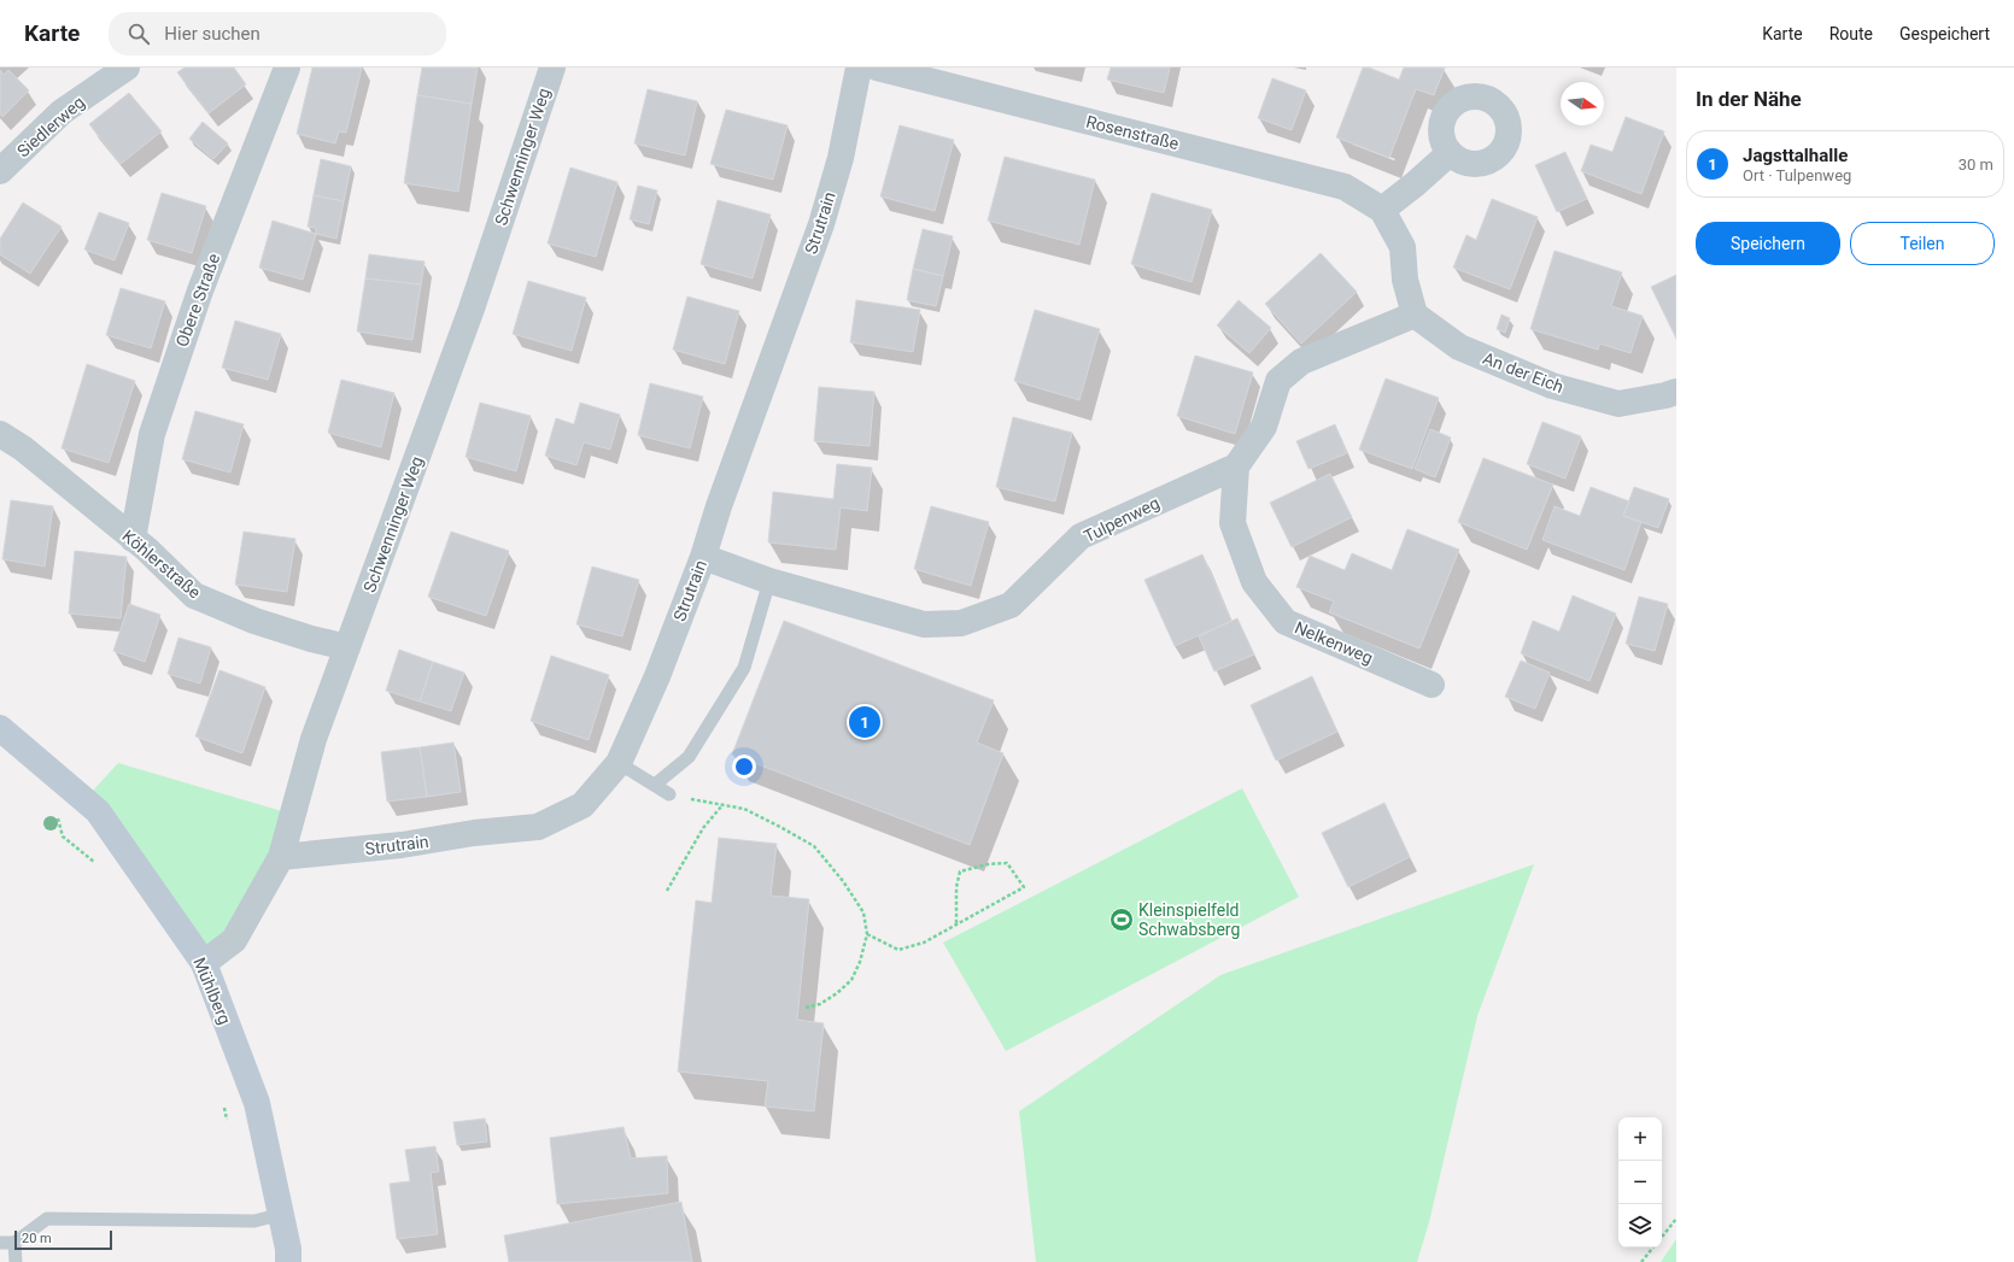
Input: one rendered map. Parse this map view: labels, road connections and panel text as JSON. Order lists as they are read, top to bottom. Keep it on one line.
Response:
{"streets":{"street":["Siedlerweg","Rosenstraße","Schwenninger Weg","Strutrain","Obere Straße","An der Eich","Tulpenweg","Köhlerstraße","Nelkenweg","Mühlberg"]},"crossings":[["Rosenstraße","An der Eich"],["Schwenninger Weg","Strutrain"],["Schwenninger Weg","Köhlerstraße"],["Schwenninger Weg","Mühlberg"],["Strutrain","Tulpenweg"],["Obere Straße","Köhlerstraße"],["Tulpenweg","Nelkenweg"]],"places":{"sports":["Kleinspielfeld Schwabsberg"]},"scale_bar":"20 m","north":"right","page":{"header":"Karte","search":"Hier suchen","nav":["Karte","Route","Gespeichert"],"heading":"In der Nähe","list":[{"mark":"1","name":"Jagsttalhalle","note":"Ort · Tulpenweg","value":"30 m"}],"buttons":["Speichern","Teilen"],"pins":"1","map_buttons":["+","−"],"scale":"20 m"}}
